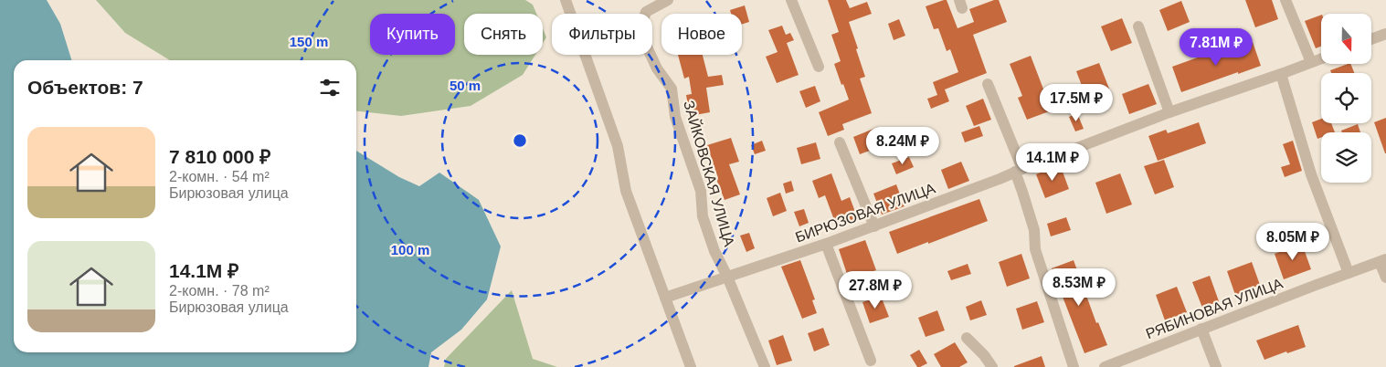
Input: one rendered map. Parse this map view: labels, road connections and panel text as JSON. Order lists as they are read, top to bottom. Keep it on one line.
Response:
{"streets":{"street":["ЗАЙКОВСКАЯ УЛИЦА","БИРЮЗОВАЯ УЛИЦА","РЯБИНОВАЯ УЛИЦА"]},"crossings":[["ЗАЙКОВСКАЯ УЛИЦА","БИРЮЗОВАЯ УЛИЦА"]],"north":"bottom","page":{"chip":["Купить","Снять","Фильтры","Новое"],"price":["7.81M ₽","17.5M ₽","8.24M ₽","14.1M ₽","8.05M ₽","8.53M ₽","27.8M ₽"],"heading":"Объектов: 7","list":[{"name":"7 810 000 ₽","note":"2-комн. · 54 m² · Бирюзовая улица"},{"name":"14.1M ₽","note":"2-комн. · 78 m² · Бирюзовая улица"}]},"rings":["150 m","50 m","100 m"]}
